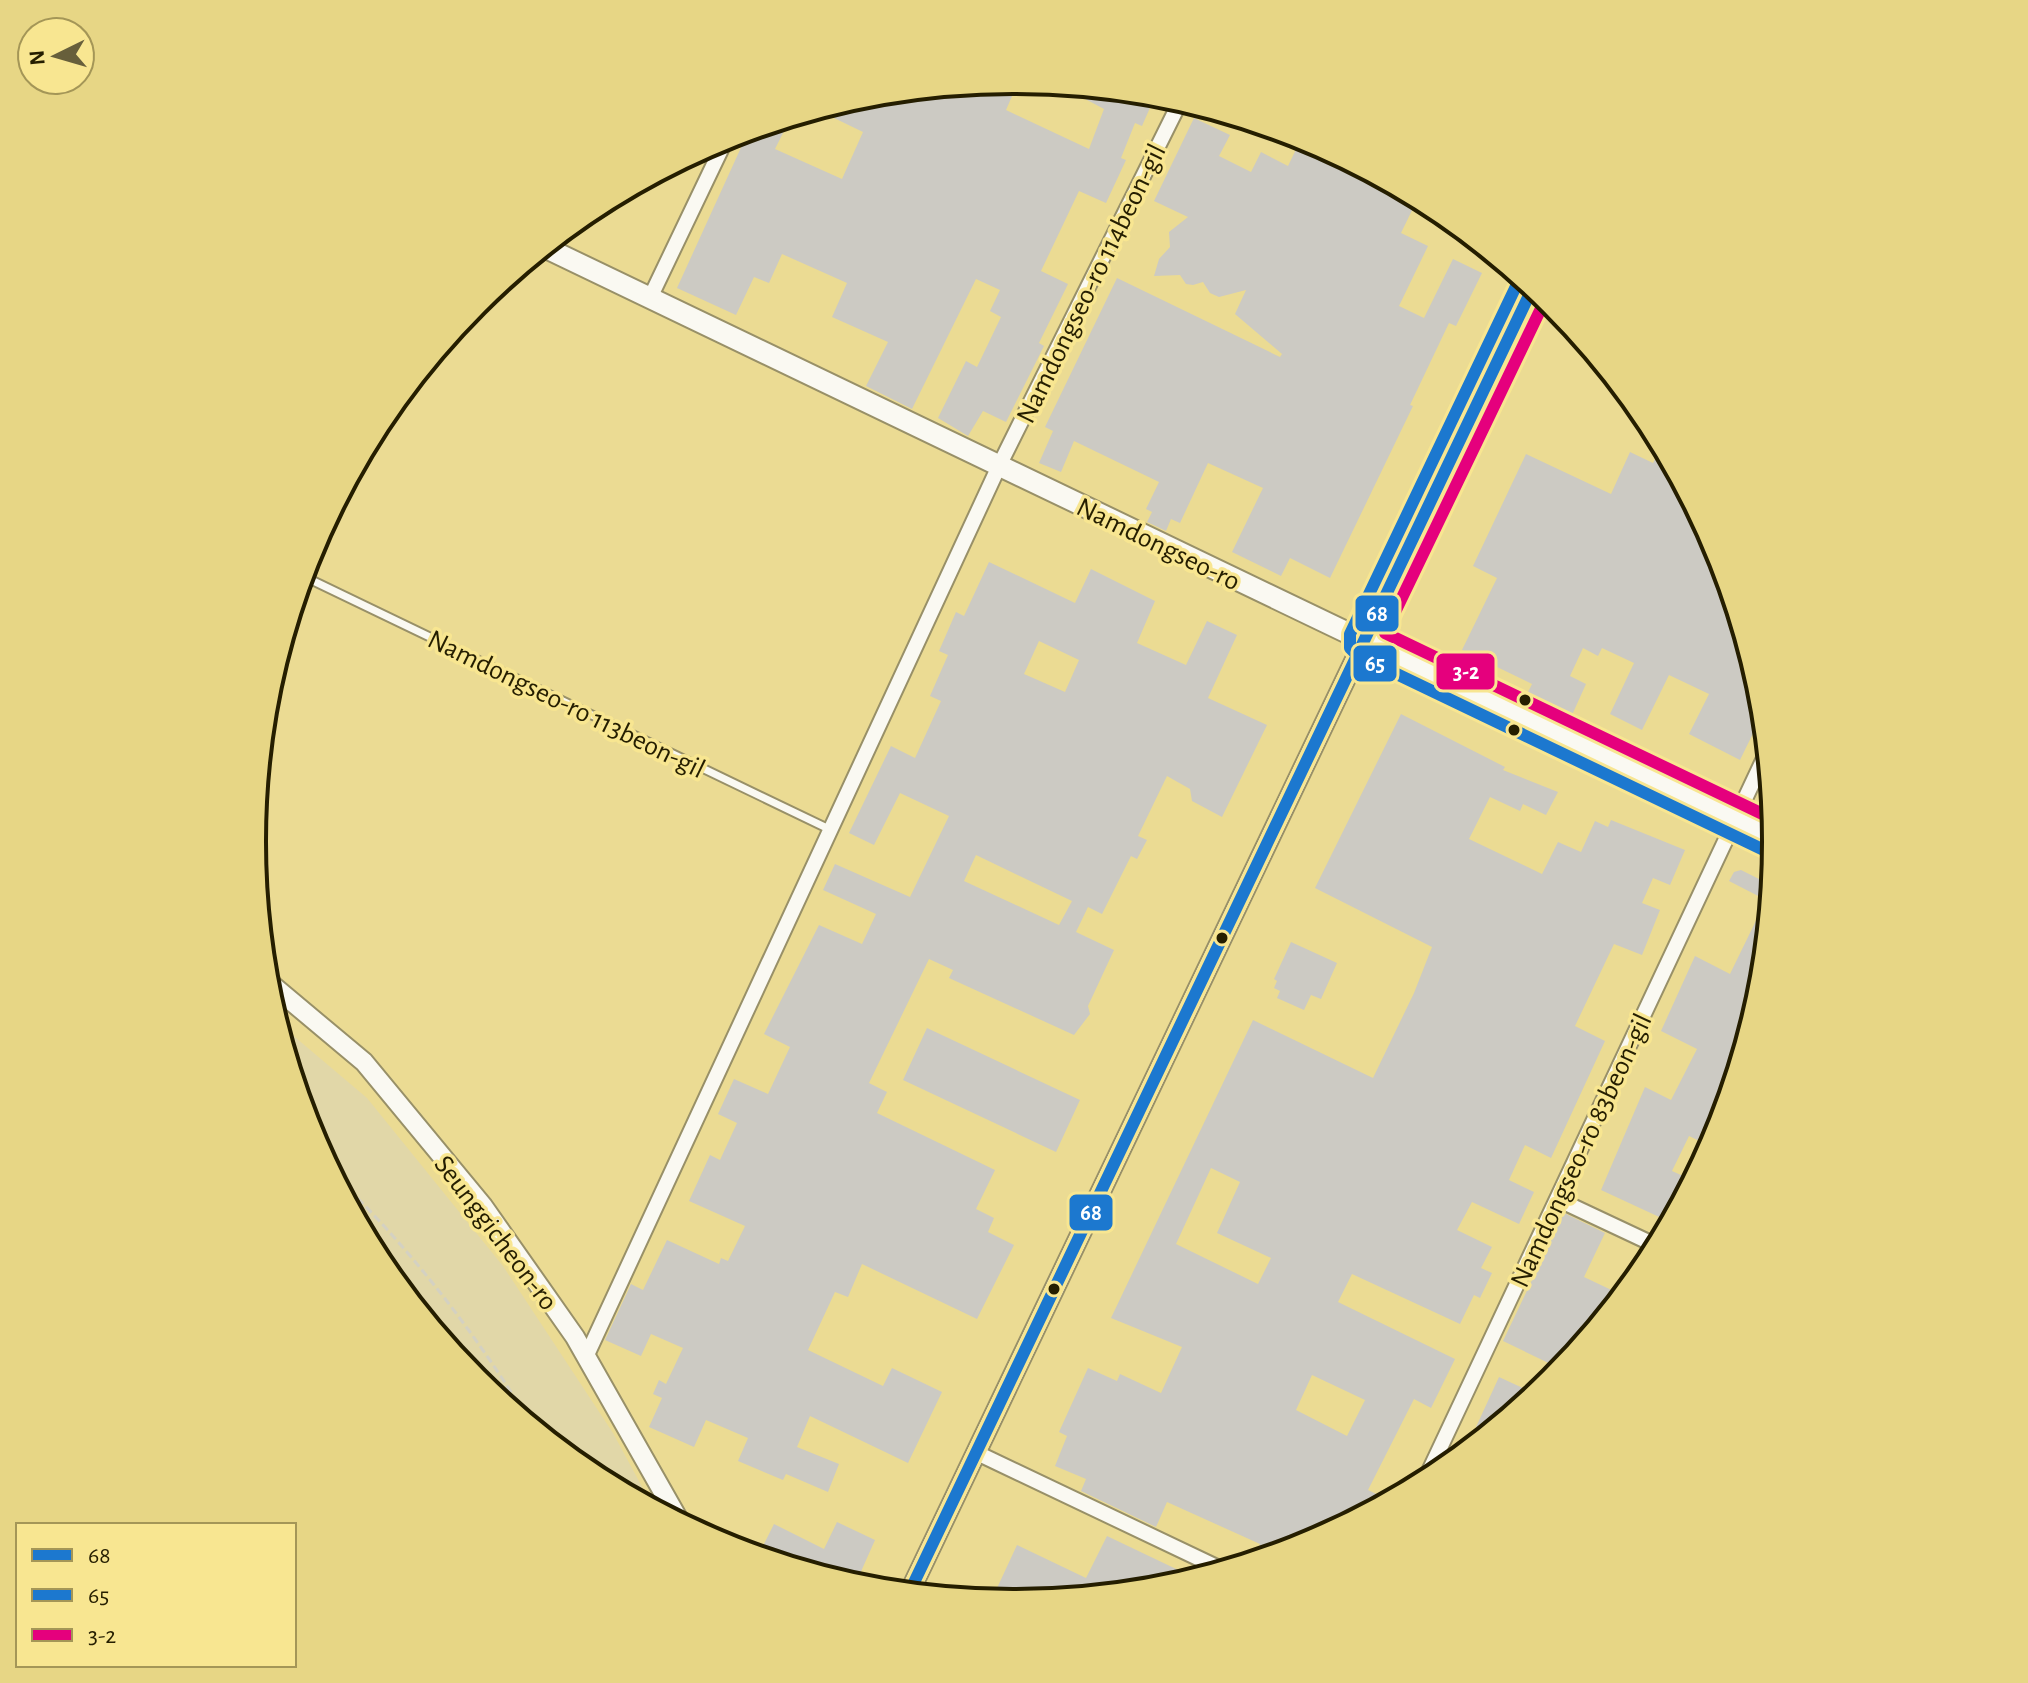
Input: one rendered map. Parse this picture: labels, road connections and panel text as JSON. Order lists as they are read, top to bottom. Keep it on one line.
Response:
{"streets":{"main road":["Namdongseo-ro"],"street":["Namdongseo-ro 114beon-gil","Namdongseo-ro 83beon-gil","Seunggicheon-ro"],"lane":["Namdongseo-ro 113beon-gil"]},"crossings":[["Namdongseo-ro 114beon-gil","Namdongseo-ro"],["Namdongseo-ro","Namdongseo-ro 83beon-gil"]],"lines":["transit line 65","transit line 68","transit line 3-2"],"legend":["68","65","3-2"],"north":"left"}
